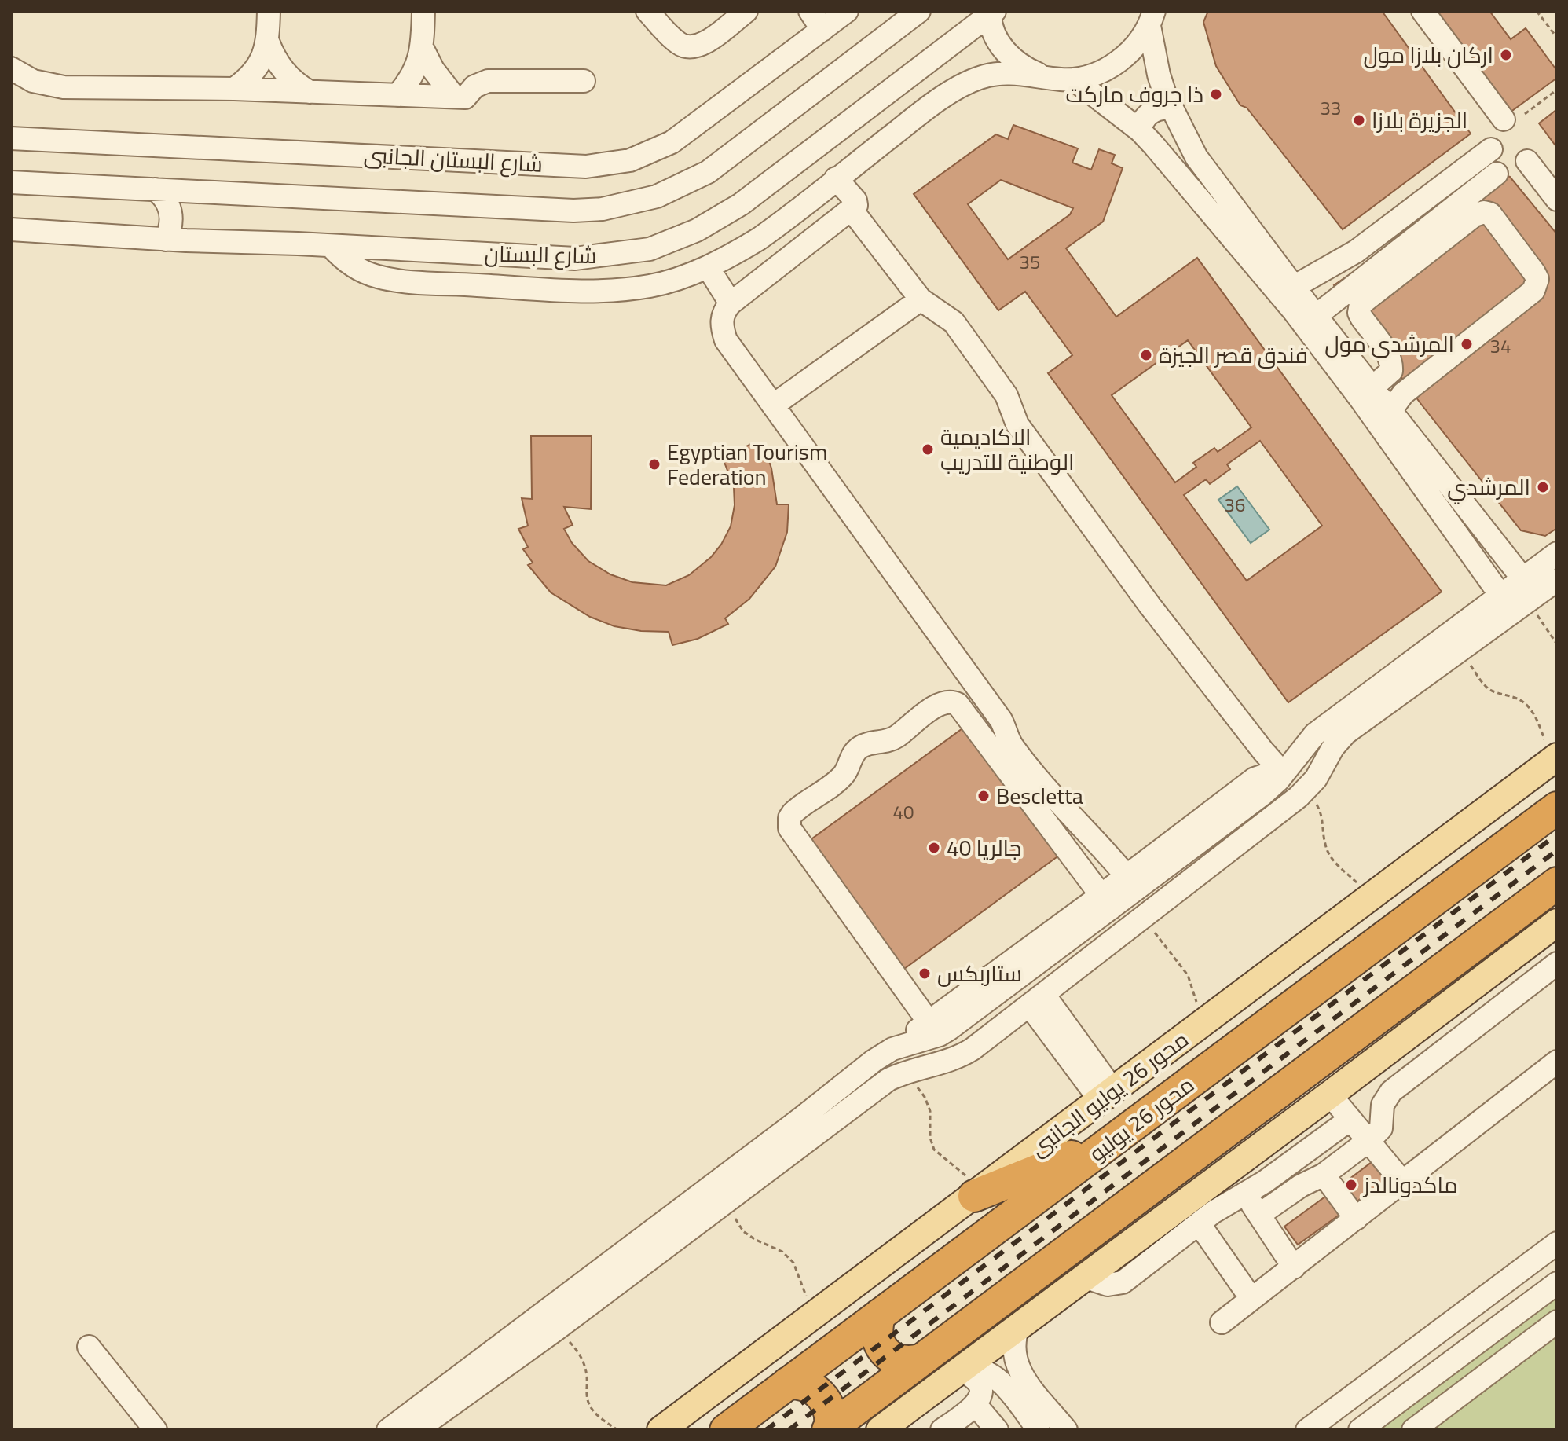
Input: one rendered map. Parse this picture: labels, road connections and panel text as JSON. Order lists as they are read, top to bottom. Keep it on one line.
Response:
{"streets":{"highway":["محور 26 يوليو"],"main road":["محور 26 يوليو الجانبى"],"street":["شارع البستان الجانبى","شارع البستان"]},"places":["اركان بلازا مول","ذا جروف ماركت","الجزيرة بلازا","المرشدى مول","فندق قصر الجيزة","الاكاديمية الوطنية للتدريب","Egyptian Tourism Federation","المرشدي","Bescletta","جالريا 40","ستاربكس","ماكدونالدز"],"house_numbers":["33","35","34","36","40"]}
